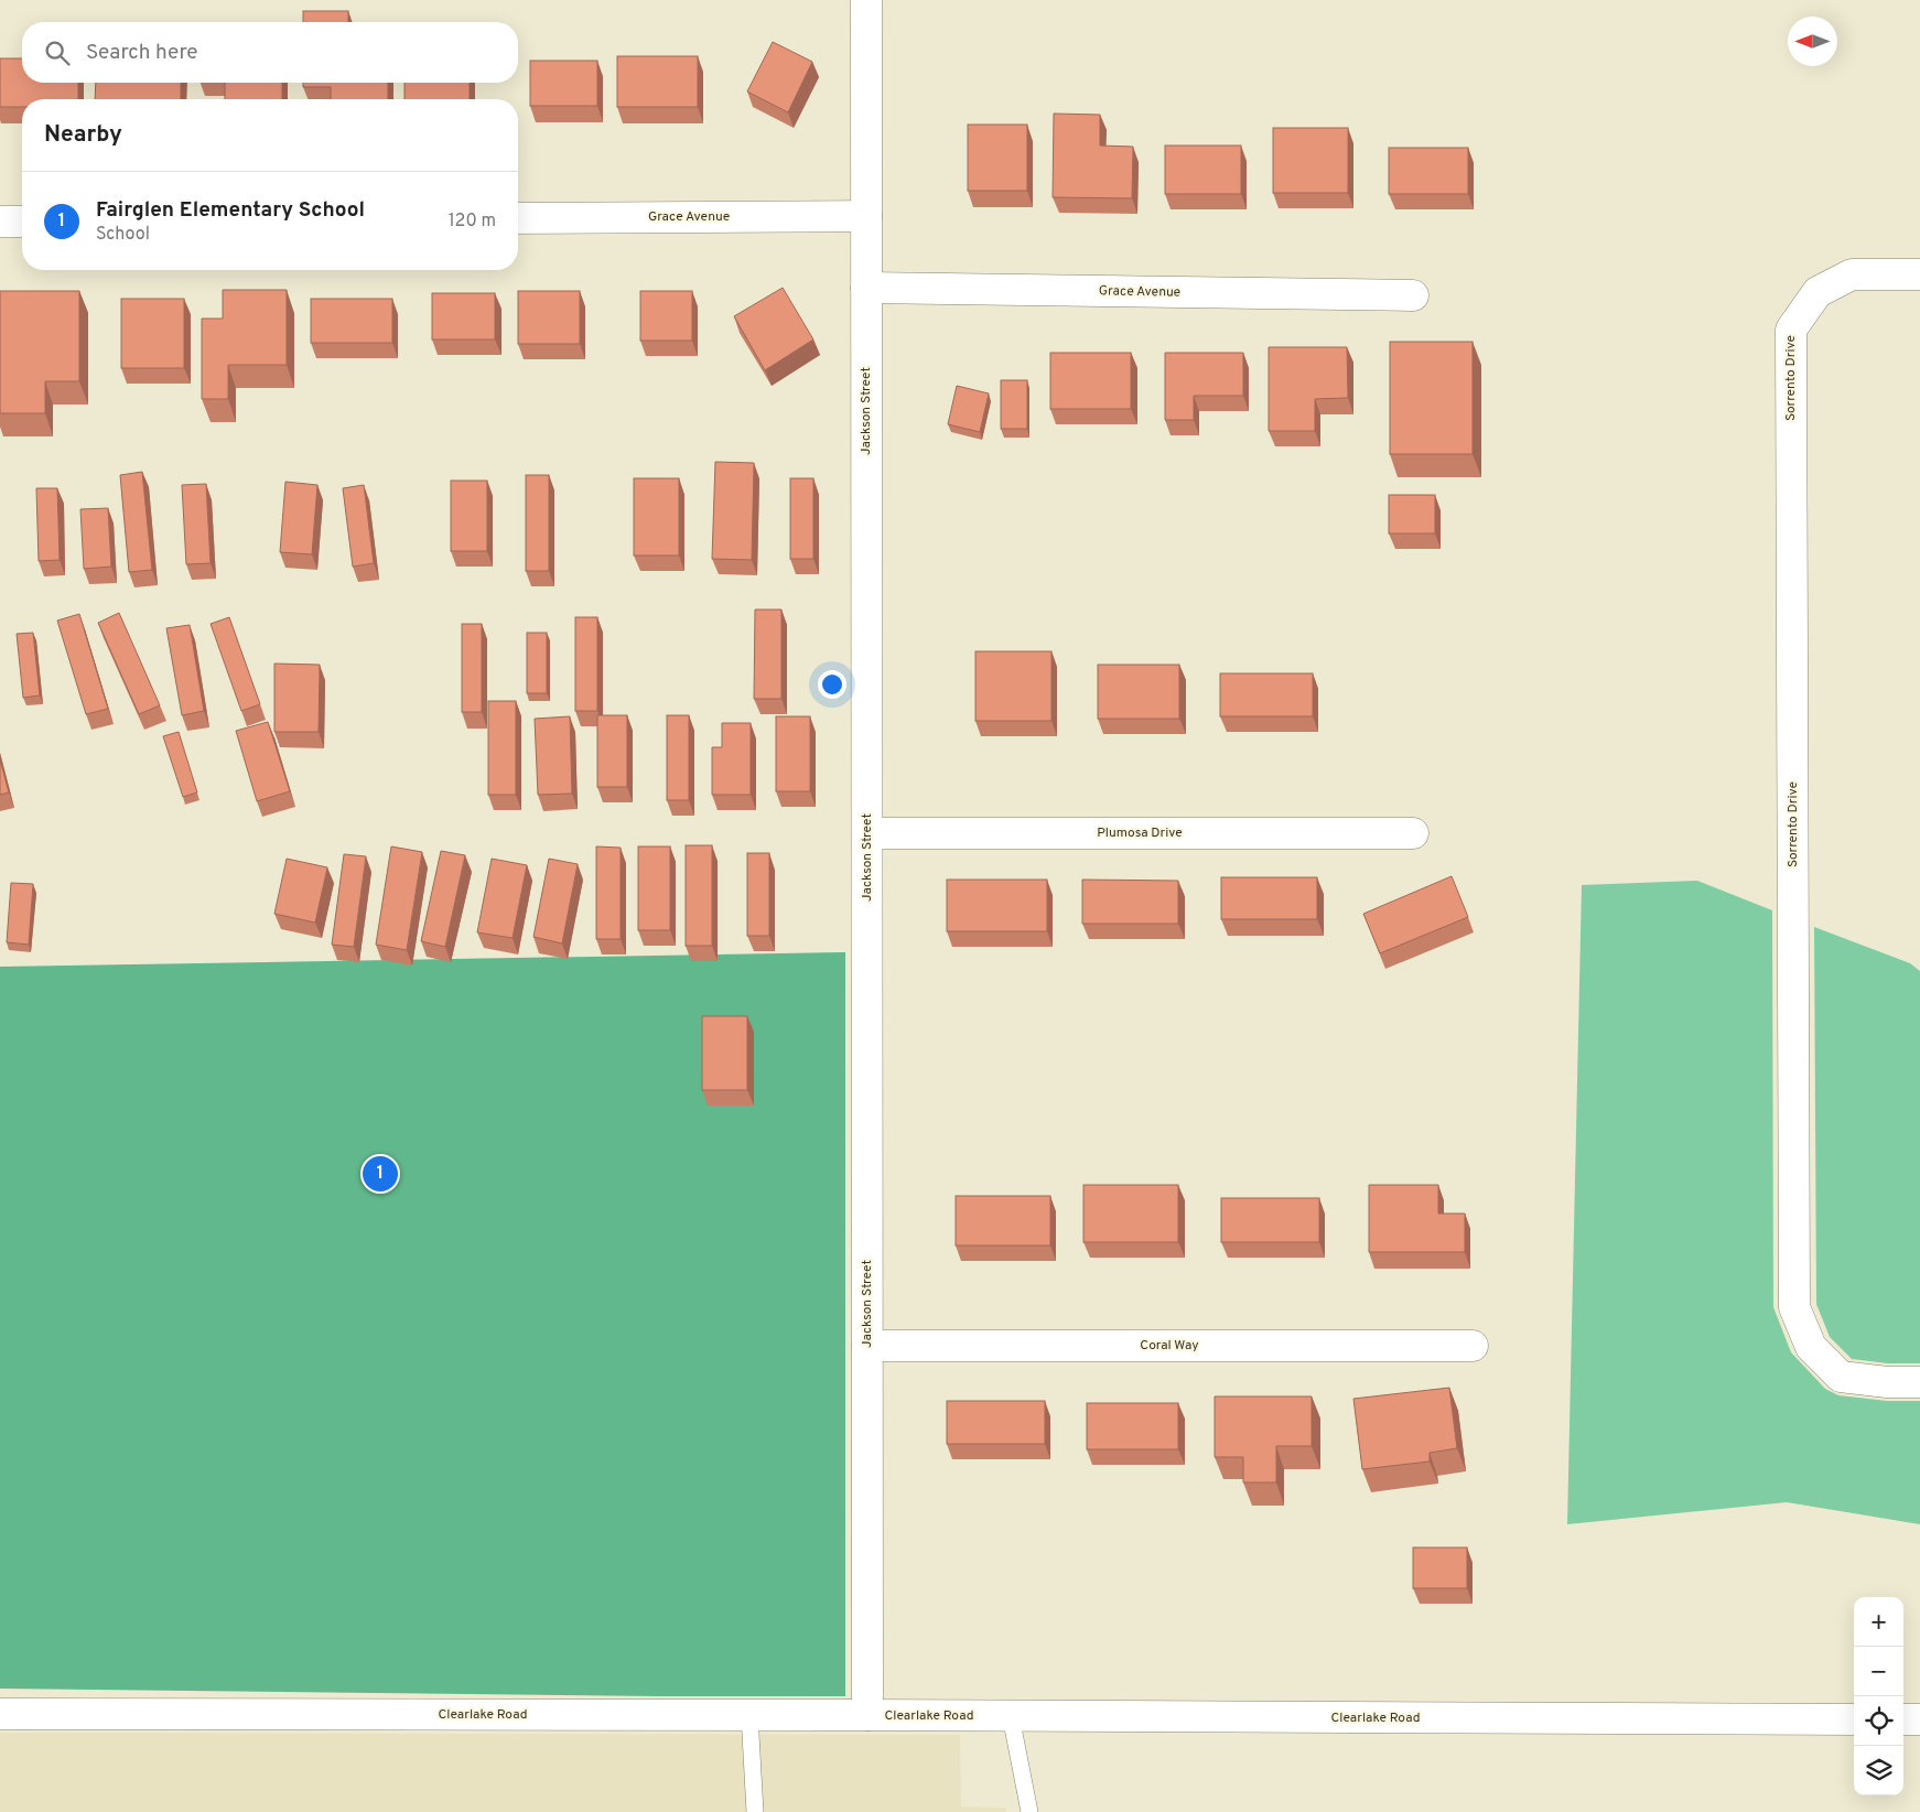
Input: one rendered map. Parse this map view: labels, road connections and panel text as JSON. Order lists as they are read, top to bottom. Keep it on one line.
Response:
{"streets":{"street":["Grace Avenue","Sorrento Drive","Jackson Street","Plumosa Drive","Coral Way","Clearlake Road"]},"crossings":[["Grace Avenue","Jackson Street"],["Jackson Street","Plumosa Drive"],["Jackson Street","Coral Way"],["Jackson Street","Clearlake Road"]],"north":"left","page":{"search":"Search here","heading":"Nearby","list":[{"mark":"1","name":"Fairglen Elementary School","note":"School","value":"120 m"}],"pins":"1","map_buttons":["+","−"]}}
